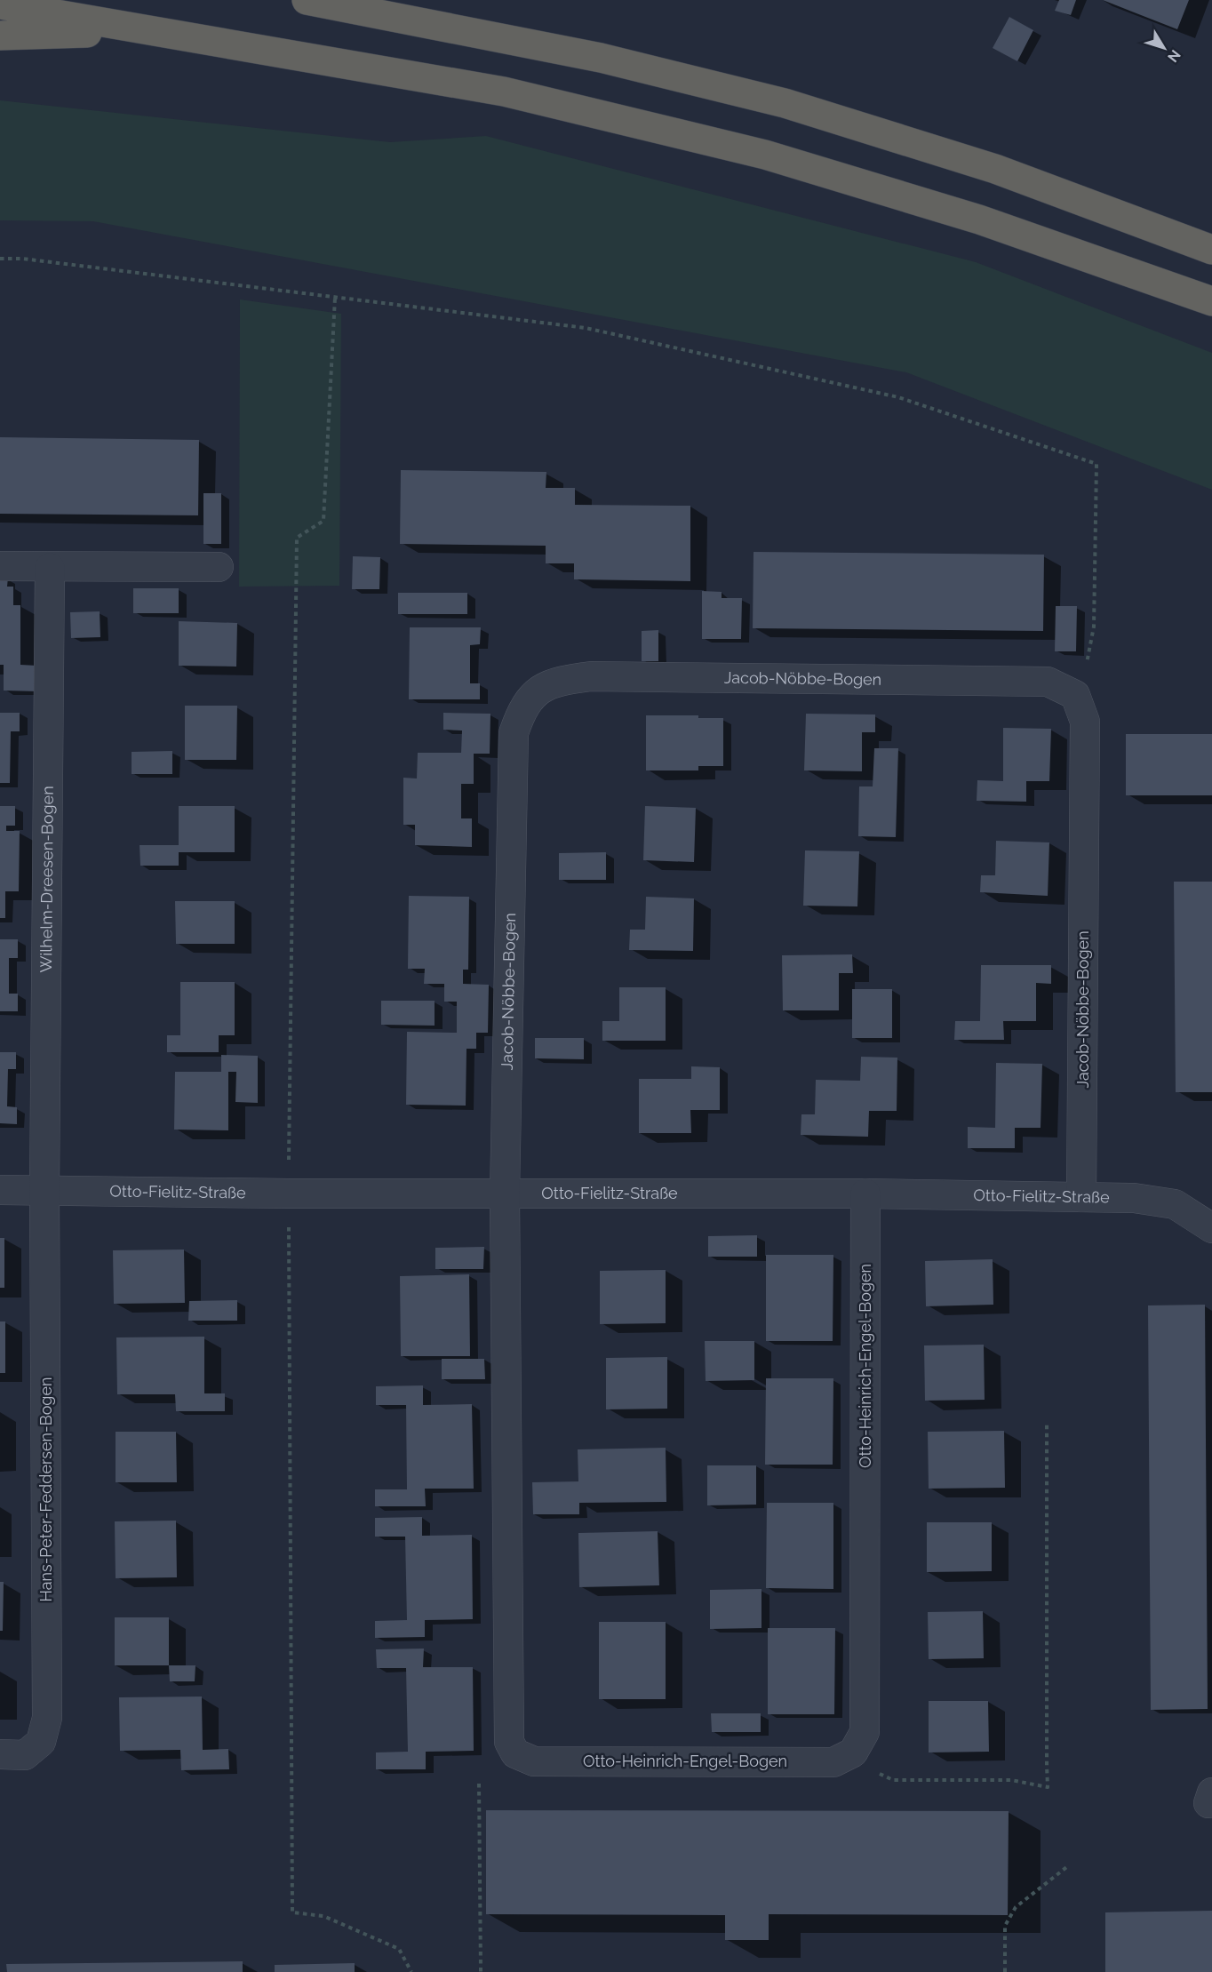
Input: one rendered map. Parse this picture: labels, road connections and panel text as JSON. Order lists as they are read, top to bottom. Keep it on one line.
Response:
{"streets":{"street":["Jacob-Nöbbe-Bogen","Wilhelm-Dreesen-Bogen","Otto-Fielitz-Straße","Otto-Heinrich-Engel-Bogen","Hans-Peter-Feddersen-Bogen"]},"crossings":[["Jacob-Nöbbe-Bogen","Otto-Fielitz-Straße"],["Jacob-Nöbbe-Bogen","Otto-Heinrich-Engel-Bogen"],["Wilhelm-Dreesen-Bogen","Otto-Fielitz-Straße"],["Wilhelm-Dreesen-Bogen","Hans-Peter-Feddersen-Bogen"],["Otto-Fielitz-Straße","Otto-Heinrich-Engel-Bogen"],["Otto-Fielitz-Straße","Hans-Peter-Feddersen-Bogen"]],"north":"bottom right"}
